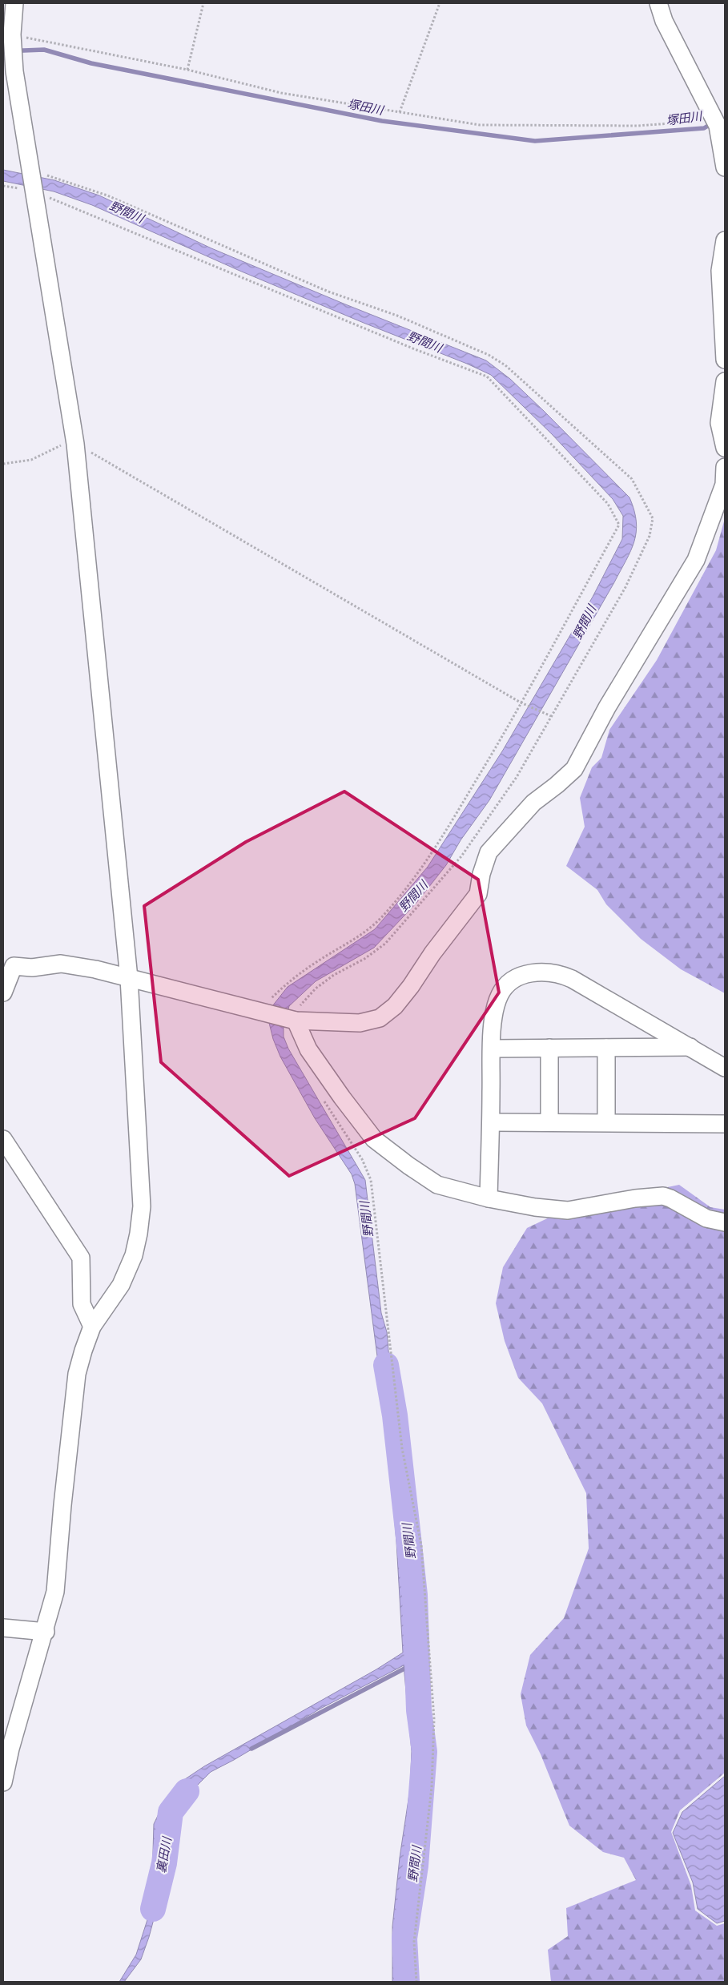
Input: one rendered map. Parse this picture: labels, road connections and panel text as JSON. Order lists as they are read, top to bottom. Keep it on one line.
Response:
{"water":["塚田川","野間川","裏田川"]}
